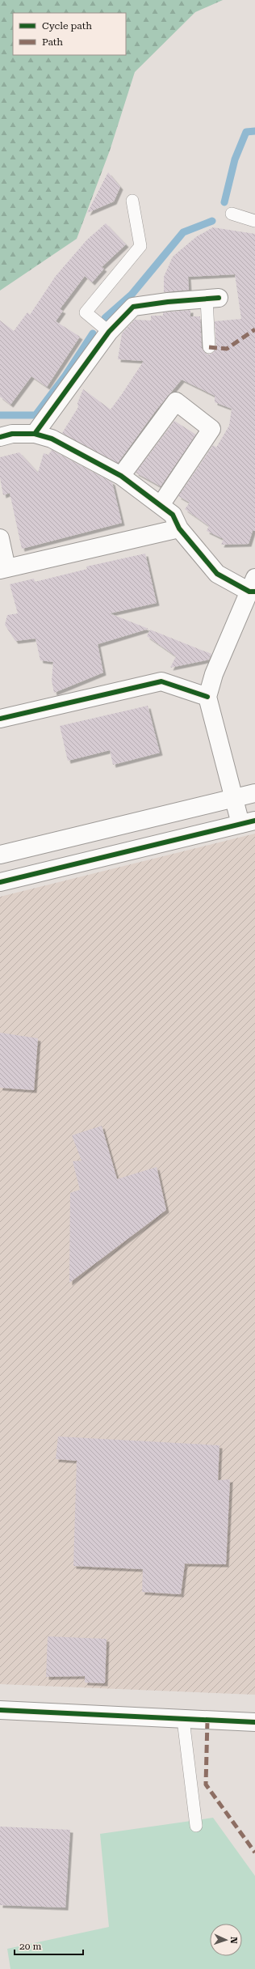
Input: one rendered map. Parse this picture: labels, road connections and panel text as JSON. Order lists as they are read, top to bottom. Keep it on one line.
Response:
{"legend":["Cycle path","Path"],"scale_bar":"20 m","north":"right"}
